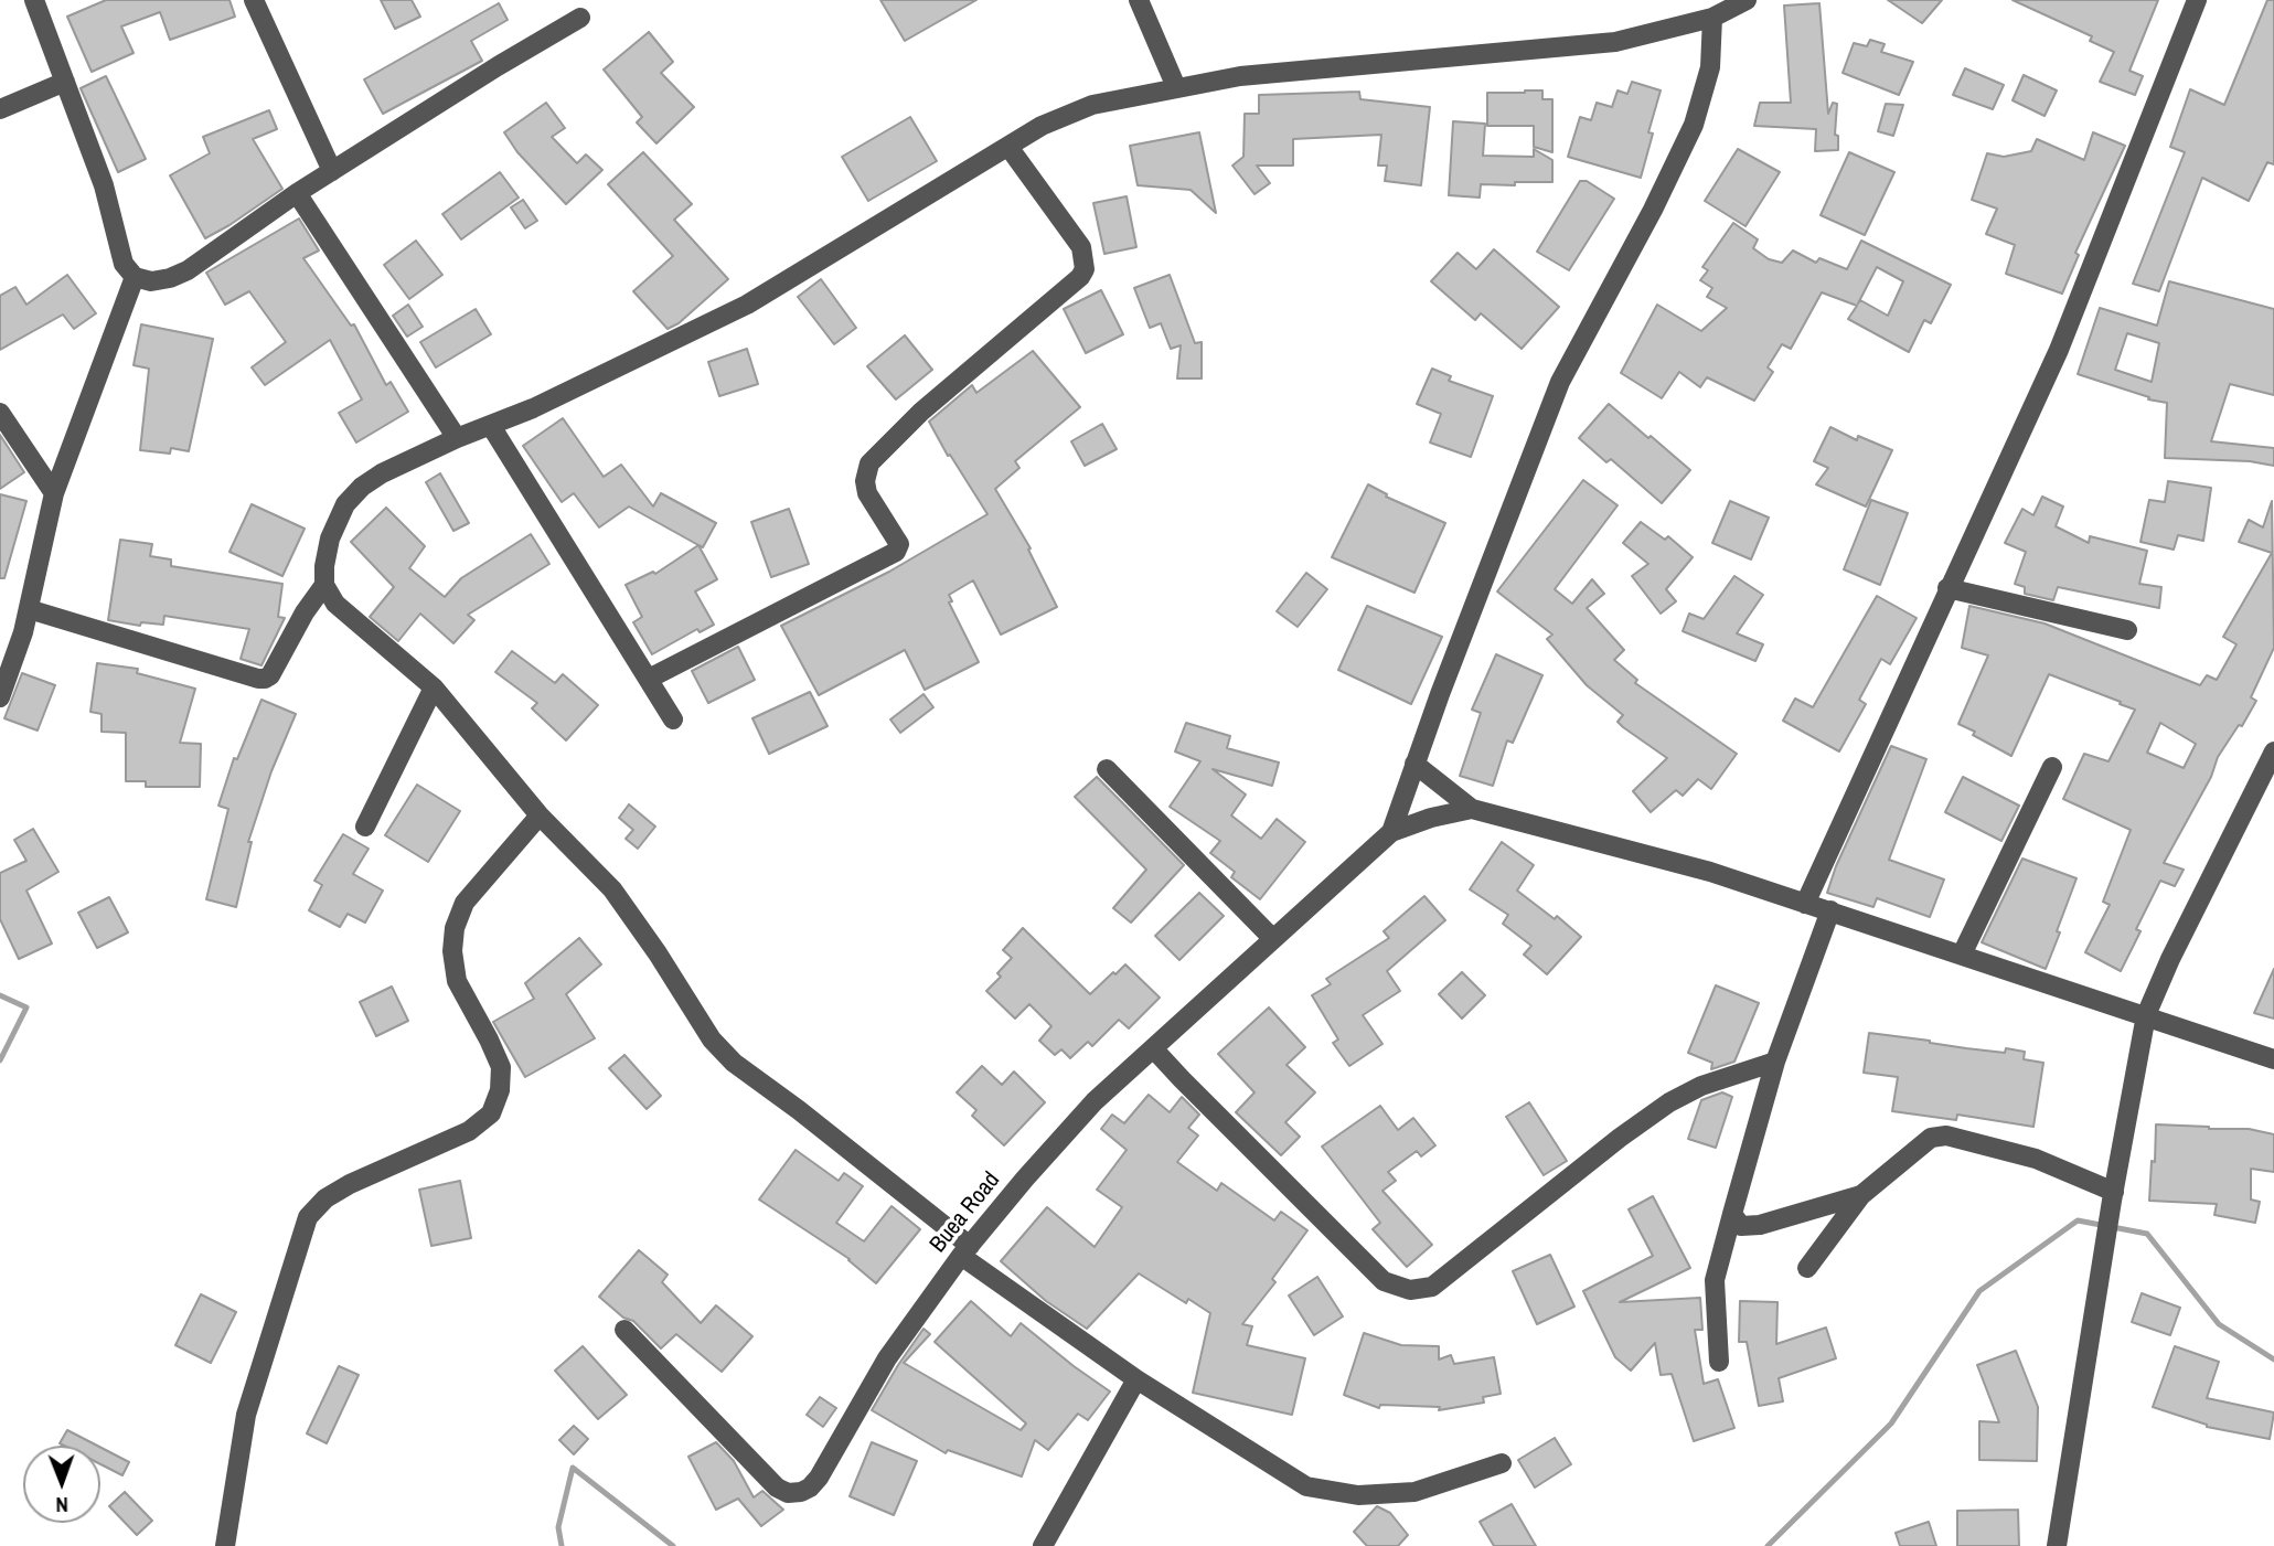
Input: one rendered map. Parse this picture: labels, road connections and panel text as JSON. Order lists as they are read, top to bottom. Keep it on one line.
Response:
{"streets":{"street":["Buea Road"]},"north":"bottom"}
